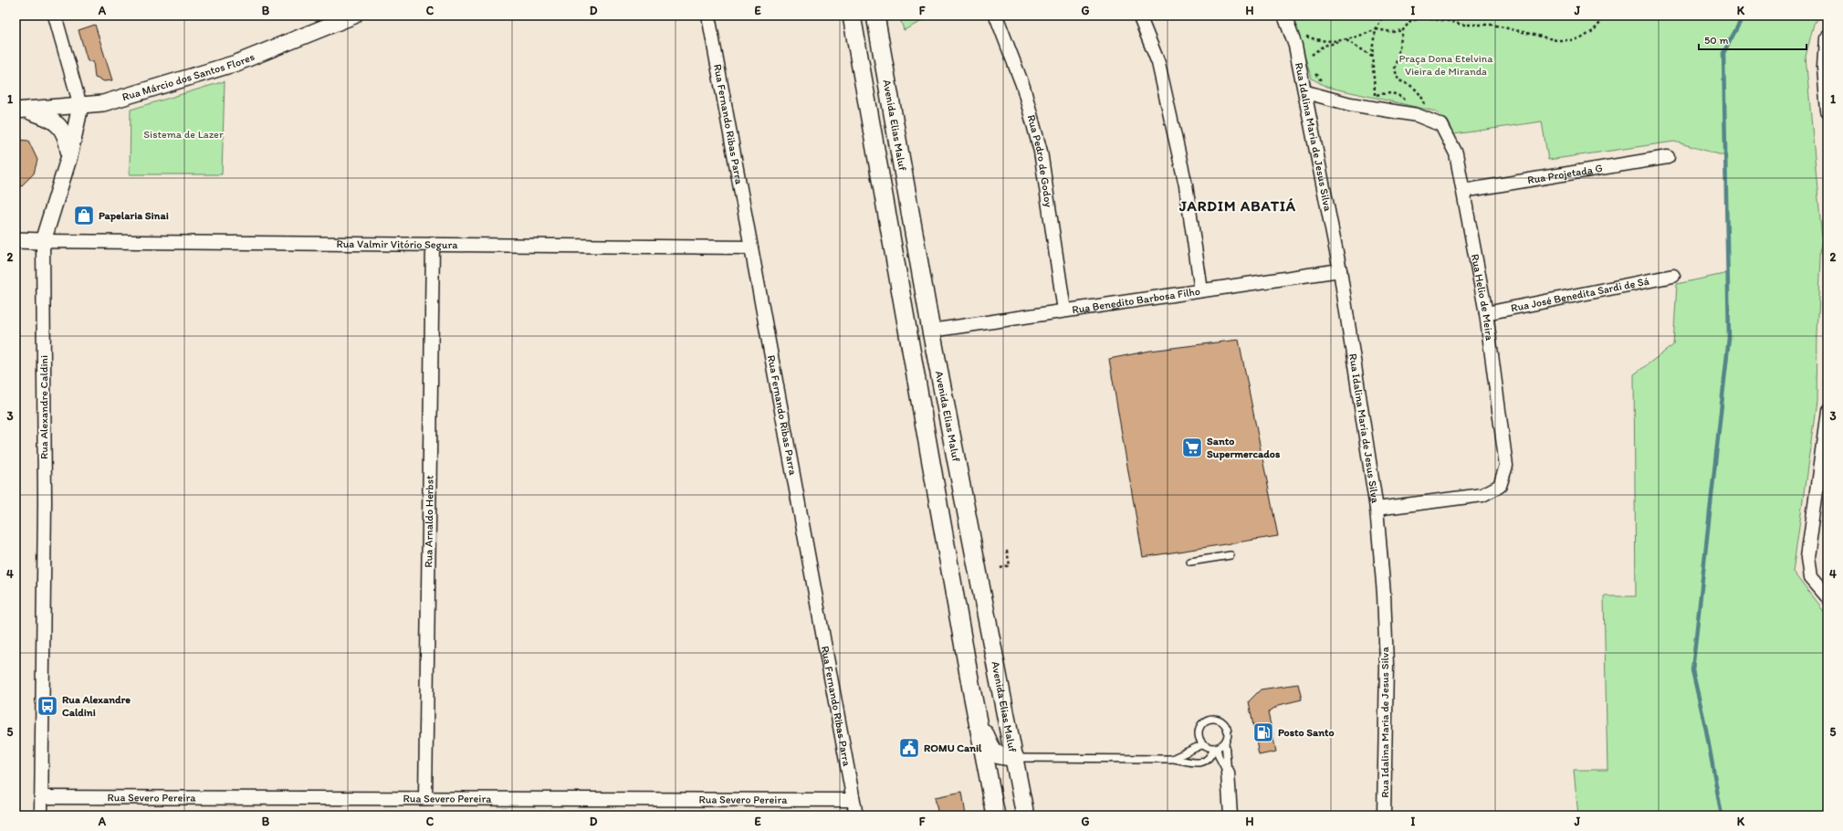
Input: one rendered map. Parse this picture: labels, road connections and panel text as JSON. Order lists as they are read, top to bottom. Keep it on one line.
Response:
{"streets":{"main road":["Avenida Elias Maluf"],"street":["Rua Márcio dos Santos Flores","Rua Fernando Ribas Parra","Rua Idalina Maria de Jesus Silva","Rua Pedro de Godoy","Rua Projetada G","Rua Valmir Vitório Segura","Rua José Benedita Sardi de Sá","Rua Helio de Meira","Rua Benedito Barbosa Filho","Rua Alexandre Caldini","Rua Arnaldo Herbst","Rua Severo Pereira"]},"crossings":[["Rua Márcio dos Santos Flores","Rua Alexandre Caldini"],["Rua Fernando Ribas Parra","Rua Valmir Vitório Segura"],["Rua Fernando Ribas Parra","Rua Severo Pereira"],["Avenida Elias Maluf","Rua Benedito Barbosa Filho"],["Rua Idalina Maria de Jesus Silva","Rua Helio de Meira"],["Rua Idalina Maria de Jesus Silva","Rua Benedito Barbosa Filho"],["Rua Pedro de Godoy","Rua Benedito Barbosa Filho"],["Rua Projetada G","Rua Helio de Meira"],["Rua Valmir Vitório Segura","Rua Alexandre Caldini"],["Rua Valmir Vitório Segura","Rua Arnaldo Herbst"],["Rua José Benedita Sardi de Sá","Rua Helio de Meira"],["Rua Alexandre Caldini","Rua Severo Pereira"],["Rua Arnaldo Herbst","Rua Severo Pereira"]],"districts":["JARDIM ABATIÁ"],"parks":["Praça Dona Etelvina Vieira de Miranda","Sistema de Lazer"],"places":{"shop":["Papelaria Sinai"],"supermarket":["Santo Supermercados"],"bus stop":["Rua Alexandre Caldini"],"fuel station":["Posto Santo"],"public building":["ROMU Canil"]},"scale_bar":"50 m","grid":{"columns":["A","B","C","D","E","F","G","H","I","J","K"],"rows":["1","2","3","4","5"]}}
